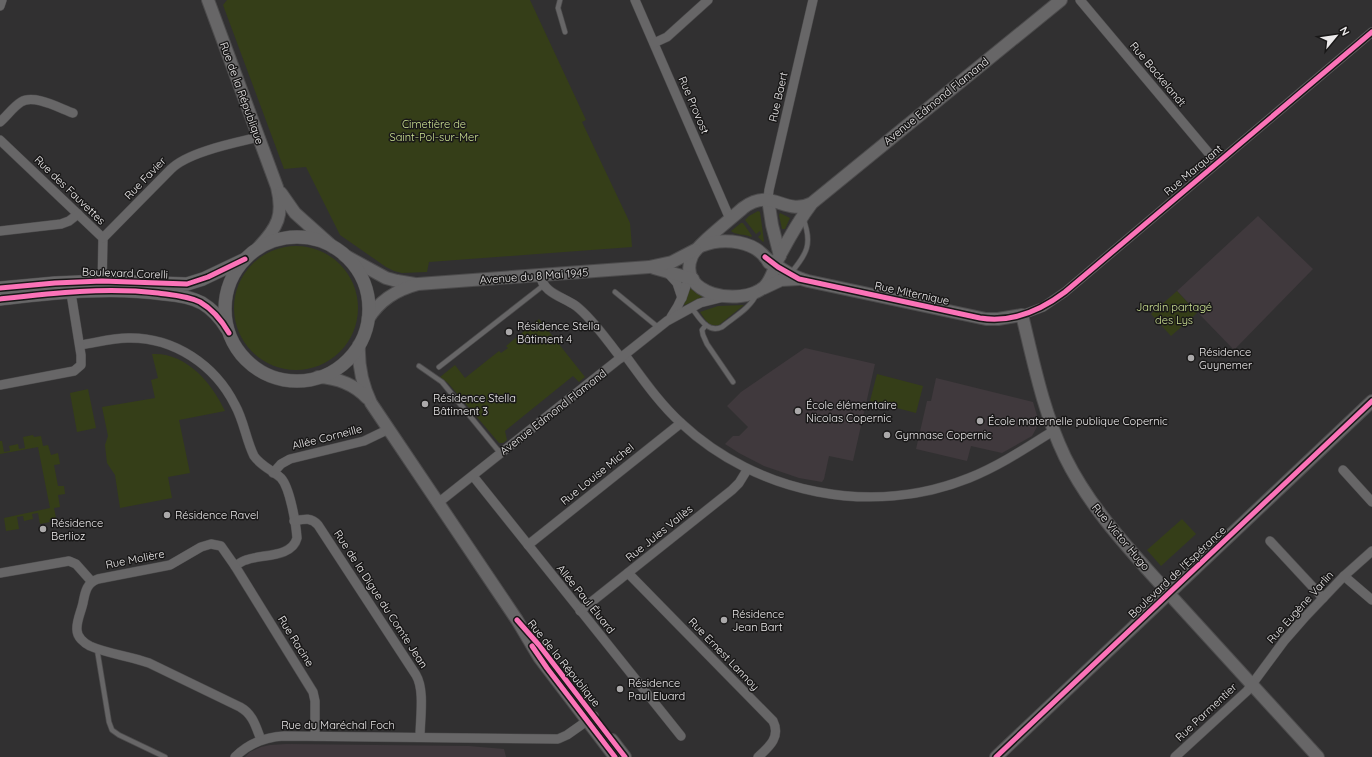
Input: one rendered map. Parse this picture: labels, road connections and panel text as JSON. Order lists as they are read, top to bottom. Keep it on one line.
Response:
{"streets":{"main road":["Boulevard Corelli"],"street":["Rue Backelandt","Rue de la République","Rue Baert","Avenue Edmond Flamand","Rue Provost","Rue Marquant","Rue Favier","Rue des Fauvettes","Avenue du 8 Mai 1945","Rue Miternique","Allée Corneille","Rue Louise Michel","Rue Jules Vallès","Rue Victor Hugo","Rue Molière","Boulevard de l'Espérance","Rue de la Digue du Comte Jean","Allée Paul Éluard","Rue Eugène Varlin","Rue Racine","Rue Ernest Lannoy","Rue Parmentier","Rue du Maréchal Foch"]},"crossings":[["Rue Backelandt","Rue Marquant"],["Rue de la République","Avenue Edmond Flamand"],["Rue de la République","Rue Favier"],["Rue de la République","Allée Corneille"],["Rue de la République","Rue du Maréchal Foch"],["Avenue Edmond Flamand","Allée Paul Éluard"],["Rue Marquant","Rue Miternique"],["Rue Marquant","Rue Victor Hugo"],["Rue Favier","Rue des Fauvettes"],["Rue des Fauvettes","Boulevard Corelli"],["Rue Miternique","Rue Victor Hugo"],["Rue Louise Michel","Allée Paul Éluard"],["Rue Jules Vallès","Allée Paul Éluard"],["Rue Jules Vallès","Rue Ernest Lannoy"],["Rue Victor Hugo","Boulevard de l'Espérance"],["Rue Victor Hugo","Rue Eugène Varlin"],["Rue Victor Hugo","Rue Parmentier"],["Rue Molière","Rue Racine"],["Rue de la Digue du Comte Jean","Rue du Maréchal Foch"],["Rue Eugène Varlin","Rue Parmentier"],["Rue Racine","Rue du Maréchal Foch"]],"parks":["Cimetière de Saint-Pol-sur-Mer","Jardin partagé des Lys"],"places":["Résidence Stella Bâtiment 4","Résidence Guynemer","Résidence Stella Bâtiment 3","École élémentaire Nicolas Copernic","École maternelle publique Copernic","Gymnase Copernic","Résidence Ravel","Résidence Berlioz","Résidence Jean Bart","Résidence Paul Eluard"],"north":"top right"}
